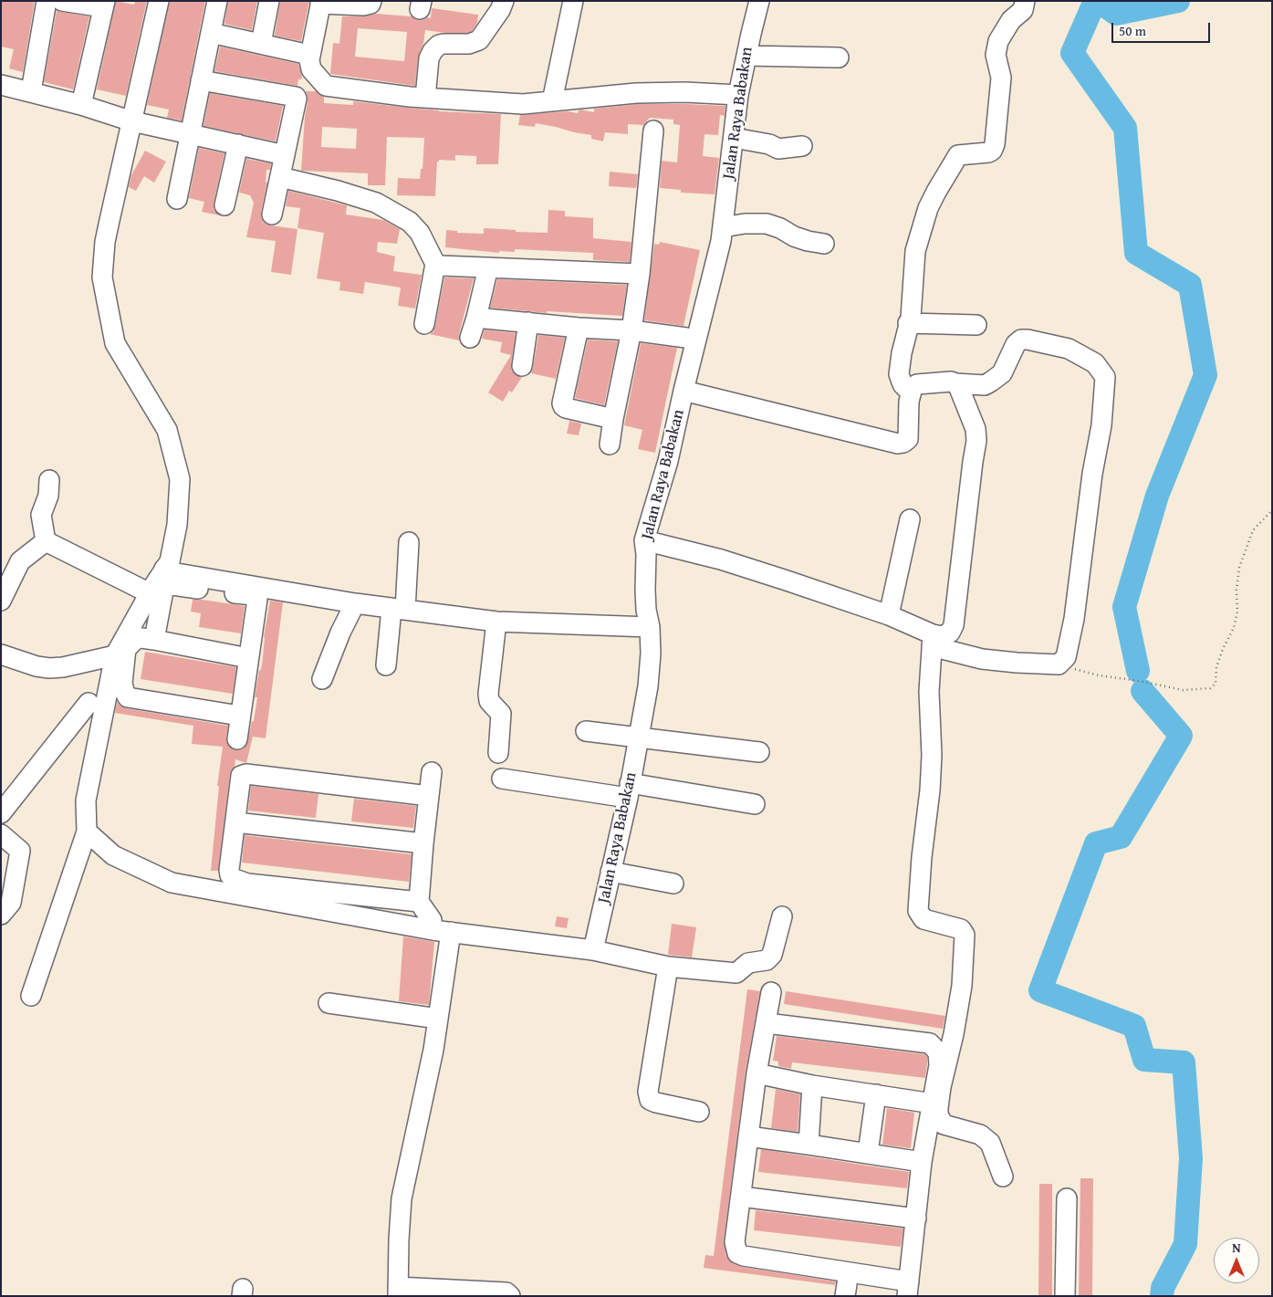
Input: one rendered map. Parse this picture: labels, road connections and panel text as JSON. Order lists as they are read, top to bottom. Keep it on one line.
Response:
{"streets":{"street":["Jalan Raya Babakan"]},"scale_bar":"50 m","north":"top"}
